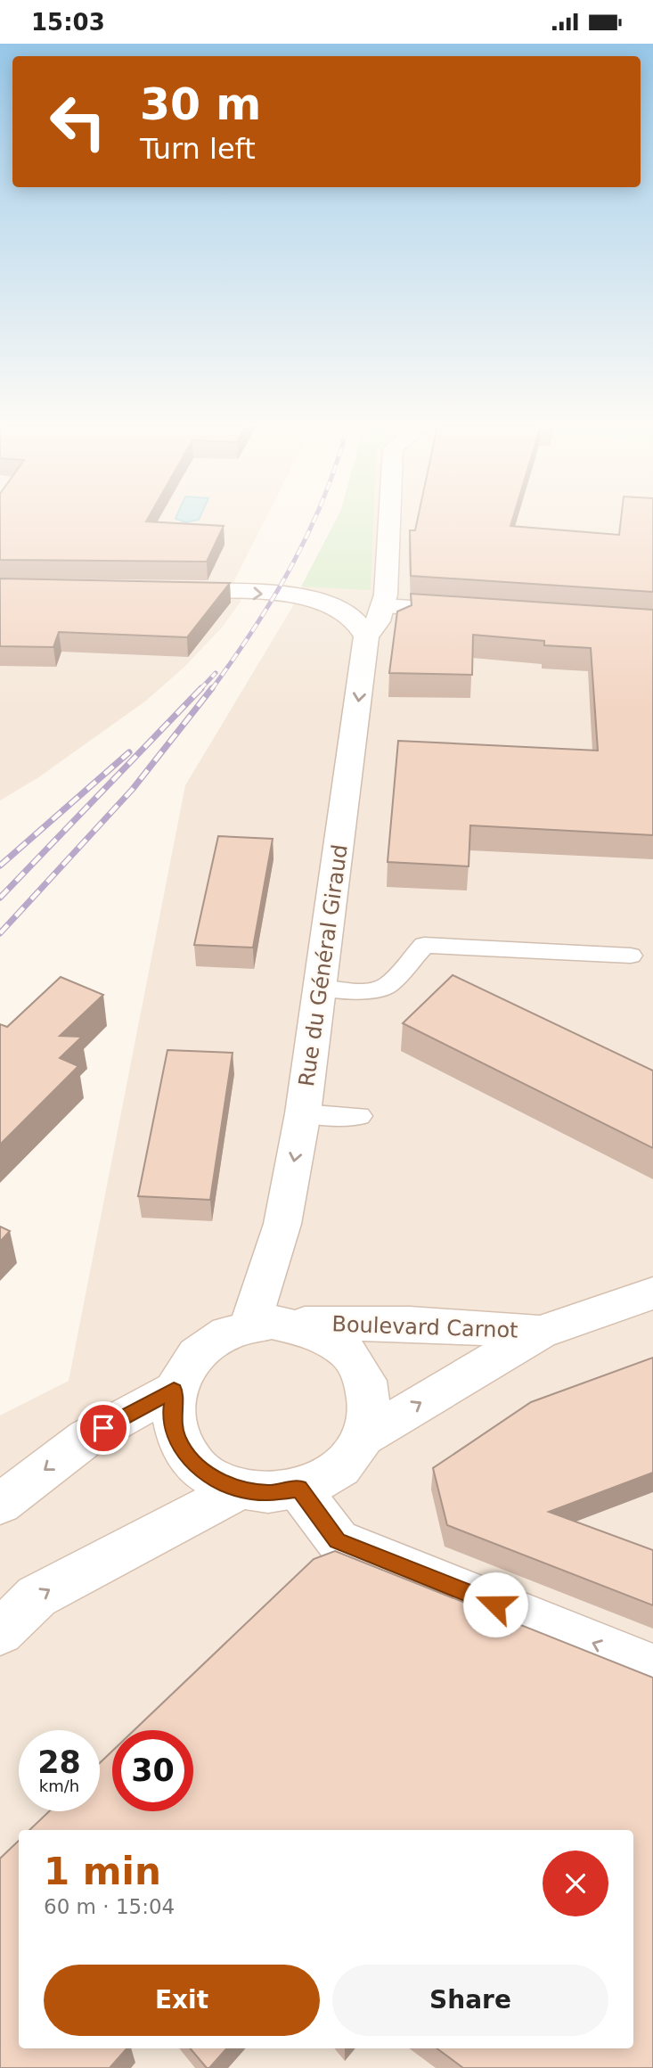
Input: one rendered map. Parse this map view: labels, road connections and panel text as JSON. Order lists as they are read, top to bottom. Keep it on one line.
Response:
{"streets":{"street":["Rue du Général Giraud","Boulevard Carnot"]},"crossings":[["Rue du Général Giraud","Boulevard Carnot"]],"one_way":["Rue du Général Giraud","Boulevard Carnot"],"page":{"status":"15:03","turn":["30 m","Turn left"],"speed":"28 km/h","limit":"30","heading":["1 min","60 m · 15:04"],"buttons":["Exit","Share"]}}
